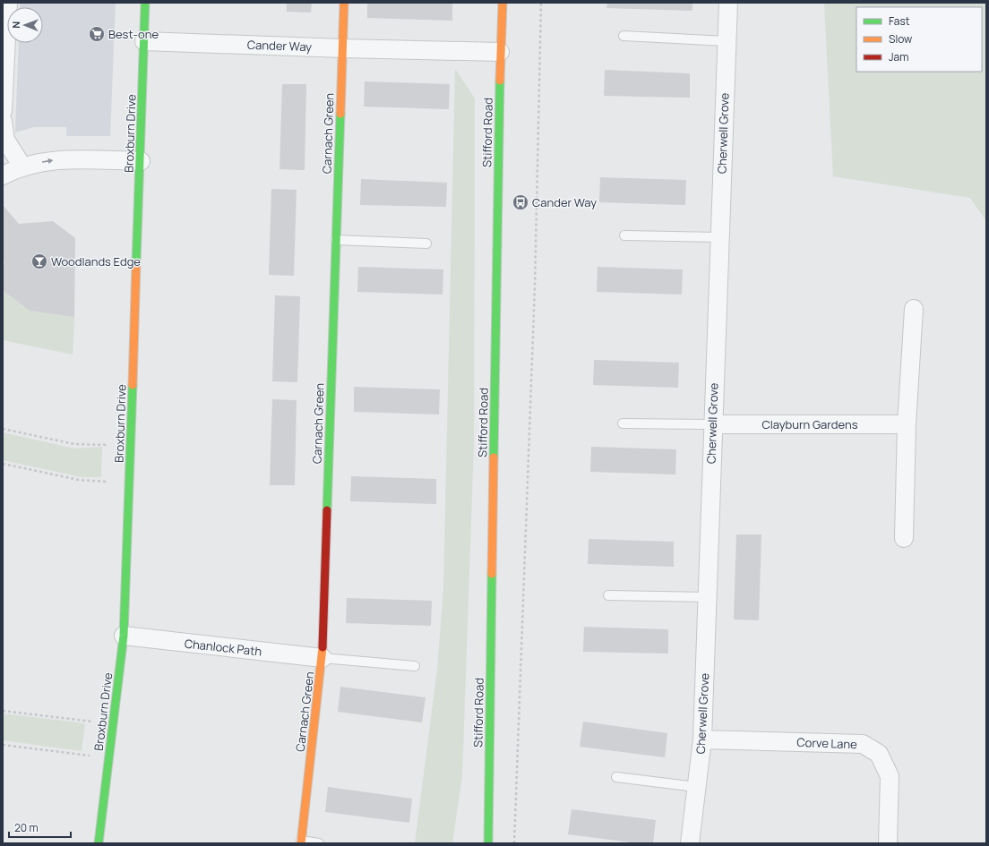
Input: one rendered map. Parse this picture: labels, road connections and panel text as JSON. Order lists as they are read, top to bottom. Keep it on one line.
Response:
{"streets":{"street":["Cander Way","Stifford Road","Broxburn Drive","Carnach Green","Cherwell Grove","Clayburn Gardens","Chanlock Path","Corve Lane"]},"crossings":[["Cander Way","Stifford Road"],["Cander Way","Broxburn Drive"],["Cander Way","Carnach Green"],["Broxburn Drive","Chanlock Path"],["Carnach Green","Chanlock Path"],["Cherwell Grove","Clayburn Gardens"],["Cherwell Grove","Corve Lane"]],"places":{"supermarket":["Best-one"],"bus stop":["Cander Way"],"bar":["Woodlands Edge"]},"legend":["Fast","Slow","Jam"],"scale_bar":"20 m","north":"left"}
